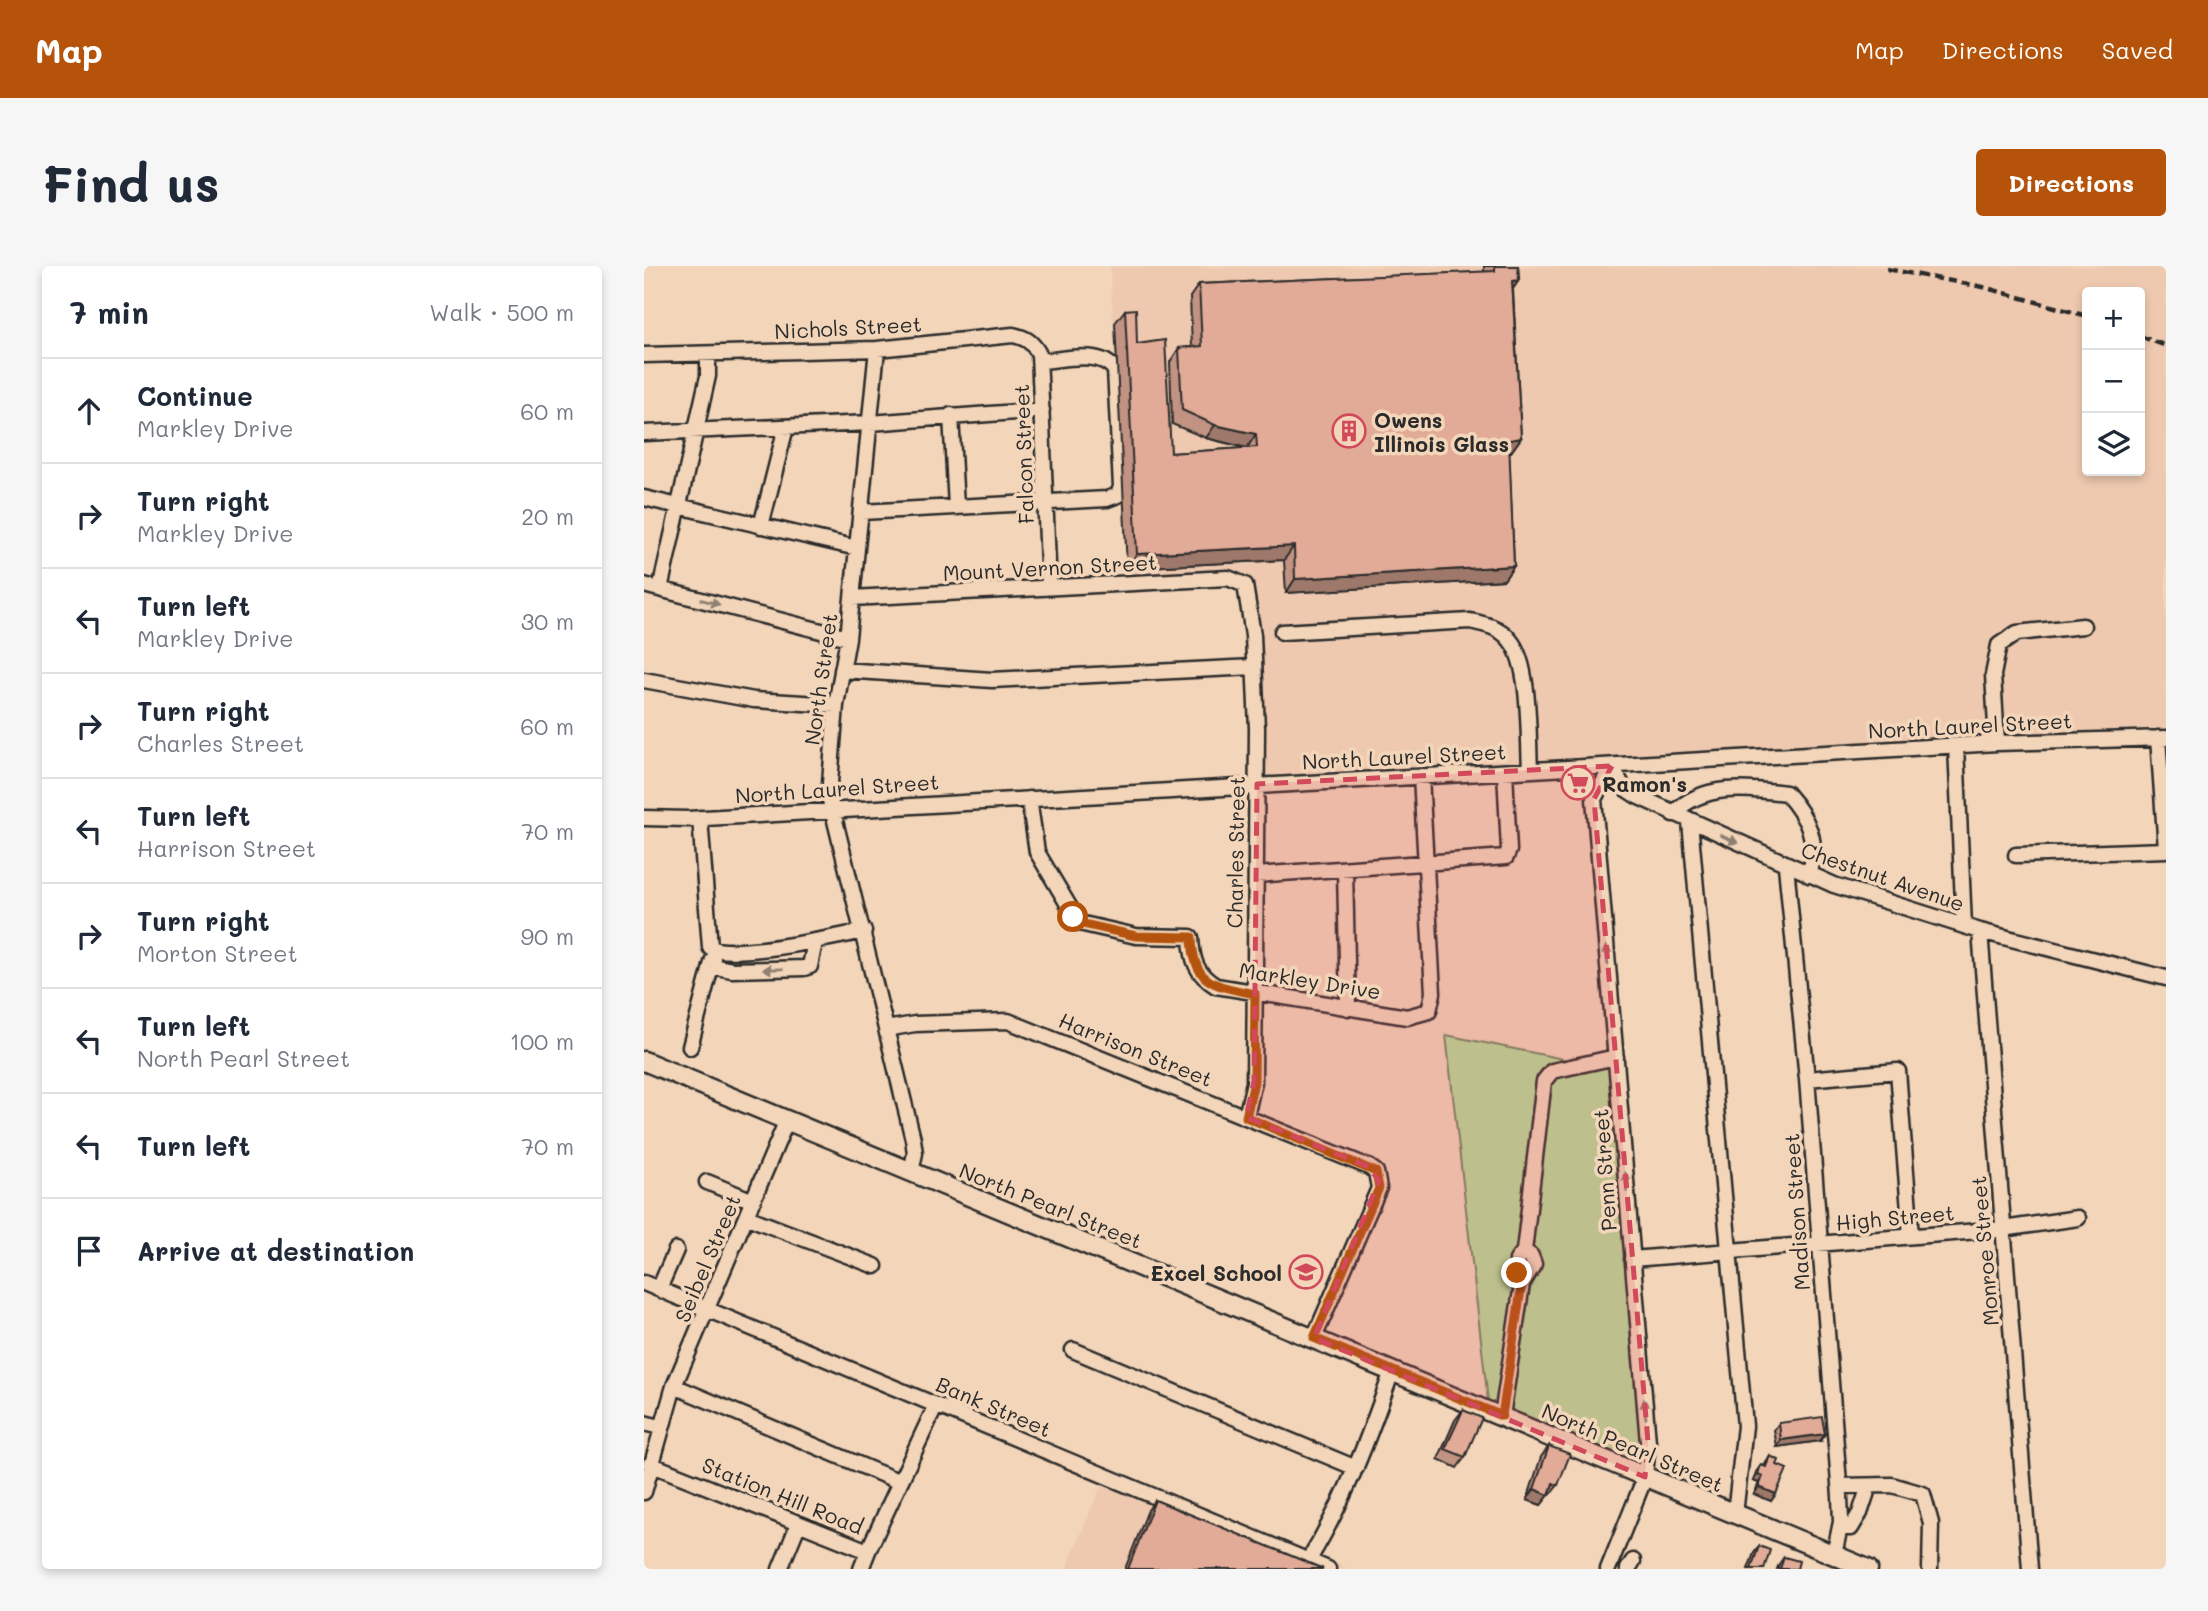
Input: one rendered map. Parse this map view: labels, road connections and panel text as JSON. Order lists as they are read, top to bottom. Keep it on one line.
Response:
{"streets":{"main road":["North Pearl Street"],"street":["Nichols Street","Falcon Street","Mount Vernon Street","North Street","North Laurel Street","Charles Street","Chestnut Avenue","Markley Drive","Harrison Street","Penn Street","Madison Street","High Street","Monroe Street","Seibel Street","Bank Street","Station Hill Road"]},"crossings":[["Nichols Street","Falcon Street"],["Nichols Street","North Street"],["Falcon Street","Mount Vernon Street"],["Mount Vernon Street","North Street"],["Mount Vernon Street","Charles Street"],["North Street","North Laurel Street"],["North Street","Harrison Street"],["North Street","North Pearl Street"],["North Laurel Street","Charles Street"],["North Laurel Street","Chestnut Avenue"],["North Laurel Street","Markley Drive"],["North Laurel Street","Penn Street"],["Charles Street","Markley Drive"],["Charles Street","Harrison Street"],["Chestnut Avenue","Penn Street"],["Chestnut Avenue","Madison Street"],["Chestnut Avenue","Monroe Street"],["Harrison Street","North Pearl Street"],["Penn Street","North Pearl Street"],["Penn Street","High Street"],["North Pearl Street","Madison Street"],["North Pearl Street","Seibel Street"],["Madison Street","High Street"],["High Street","Monroe Street"],["Seibel Street","Bank Street"],["Seibel Street","Station Hill Road"],["Bank Street","Station Hill Road"]],"places":{"building":["Owens Illinois Glass"],"supermarket":["Ramon's"],"school or university":["Excel School"]},"page":{"header":"Map","nav":["Map","Directions","Saved"],"buttons":"Directions","title":"Find us","heading":["7 min","Walk · 500 m"],"map_buttons":["+","−"],"list":[["Continue","Markley Drive","60 m"],["Turn right","Markley Drive","20 m"],["Turn left","Markley Drive","30 m"],["Turn right","Charles Street","60 m"],["Turn left","Harrison Street","70 m"],["Turn right","Morton Street","90 m"],["Turn left","North Pearl Street","100 m"],["Turn left","70 m"],"Arrive at destination"]}}
